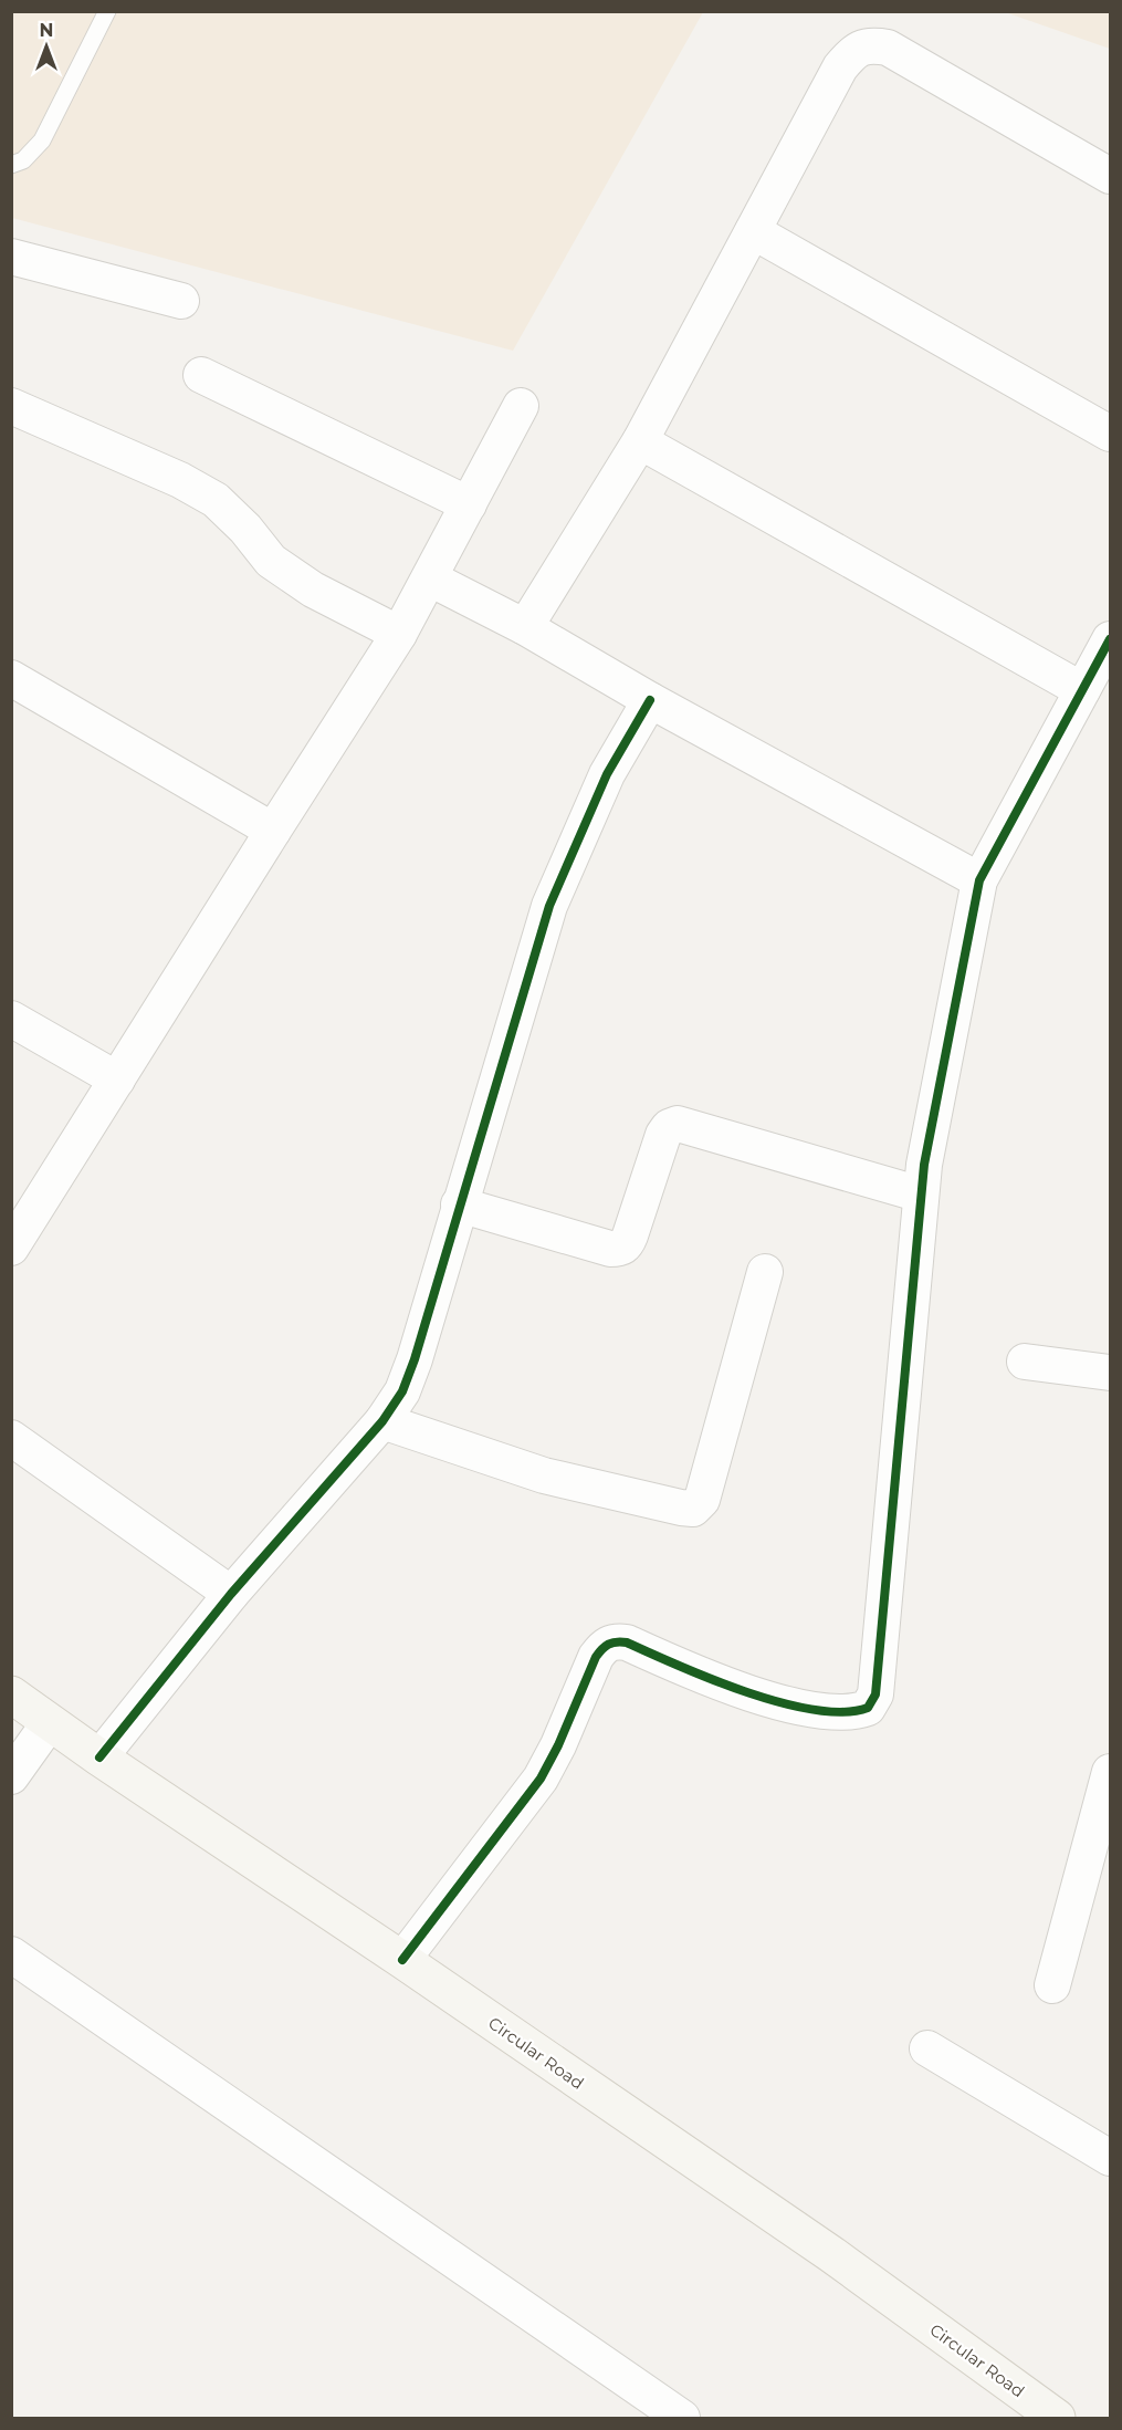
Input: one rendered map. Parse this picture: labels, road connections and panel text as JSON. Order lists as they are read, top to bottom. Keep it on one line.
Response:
{"streets":{"main road":["Circular Road"]},"north":"top"}
